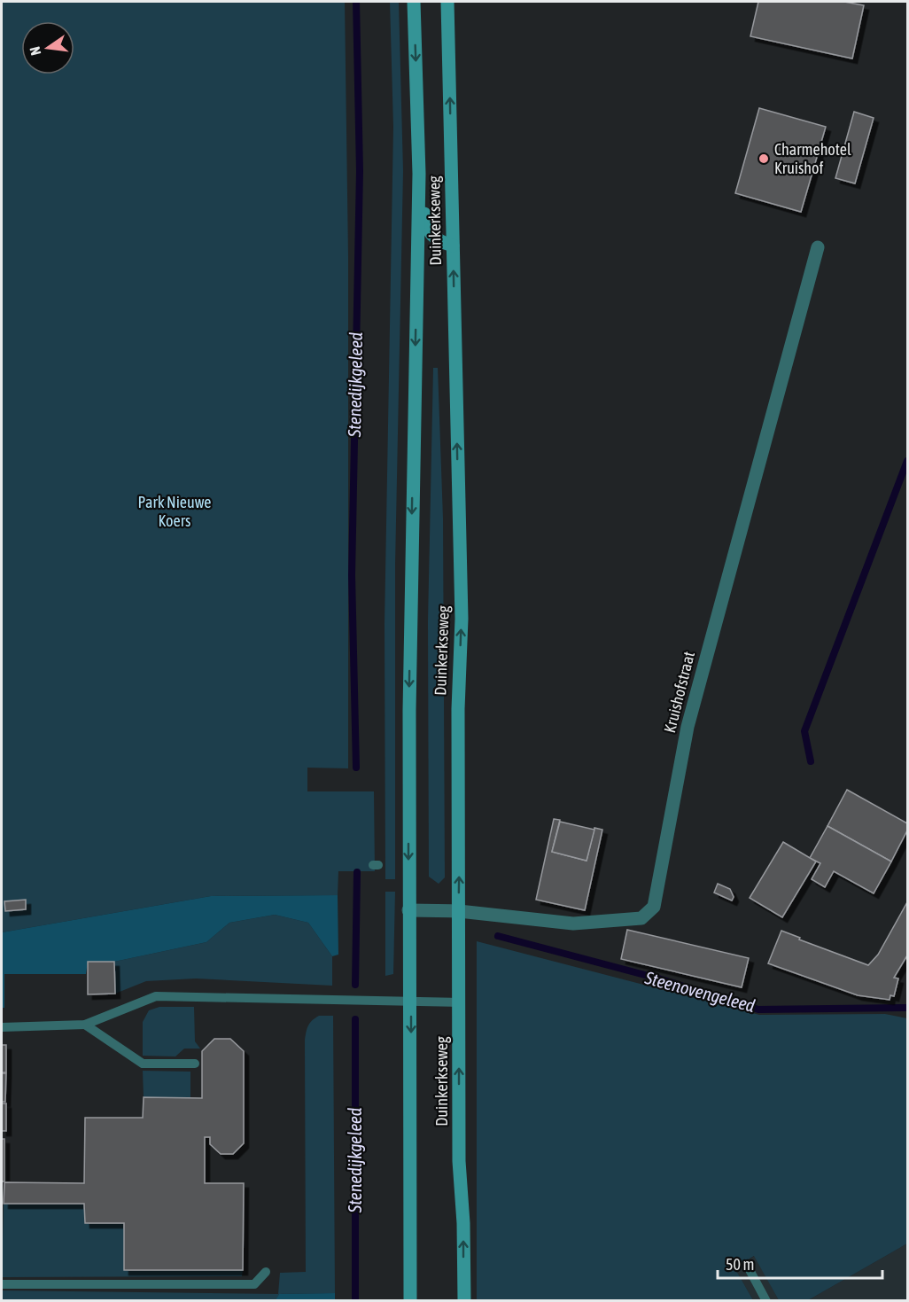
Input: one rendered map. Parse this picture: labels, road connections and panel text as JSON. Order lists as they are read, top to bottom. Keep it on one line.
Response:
{"streets":{"main road":["Duinkerkseweg"],"street":["Kruishofstraat"]},"crossings":[["Duinkerkseweg","Kruishofstraat"]],"water":["Stenedijkgeleed","Steenovengeleed"],"parks":["Park Nieuwe Koers"],"places":["Charmehotel Kruishof"],"scale_bar":"50 m","north":"left"}
